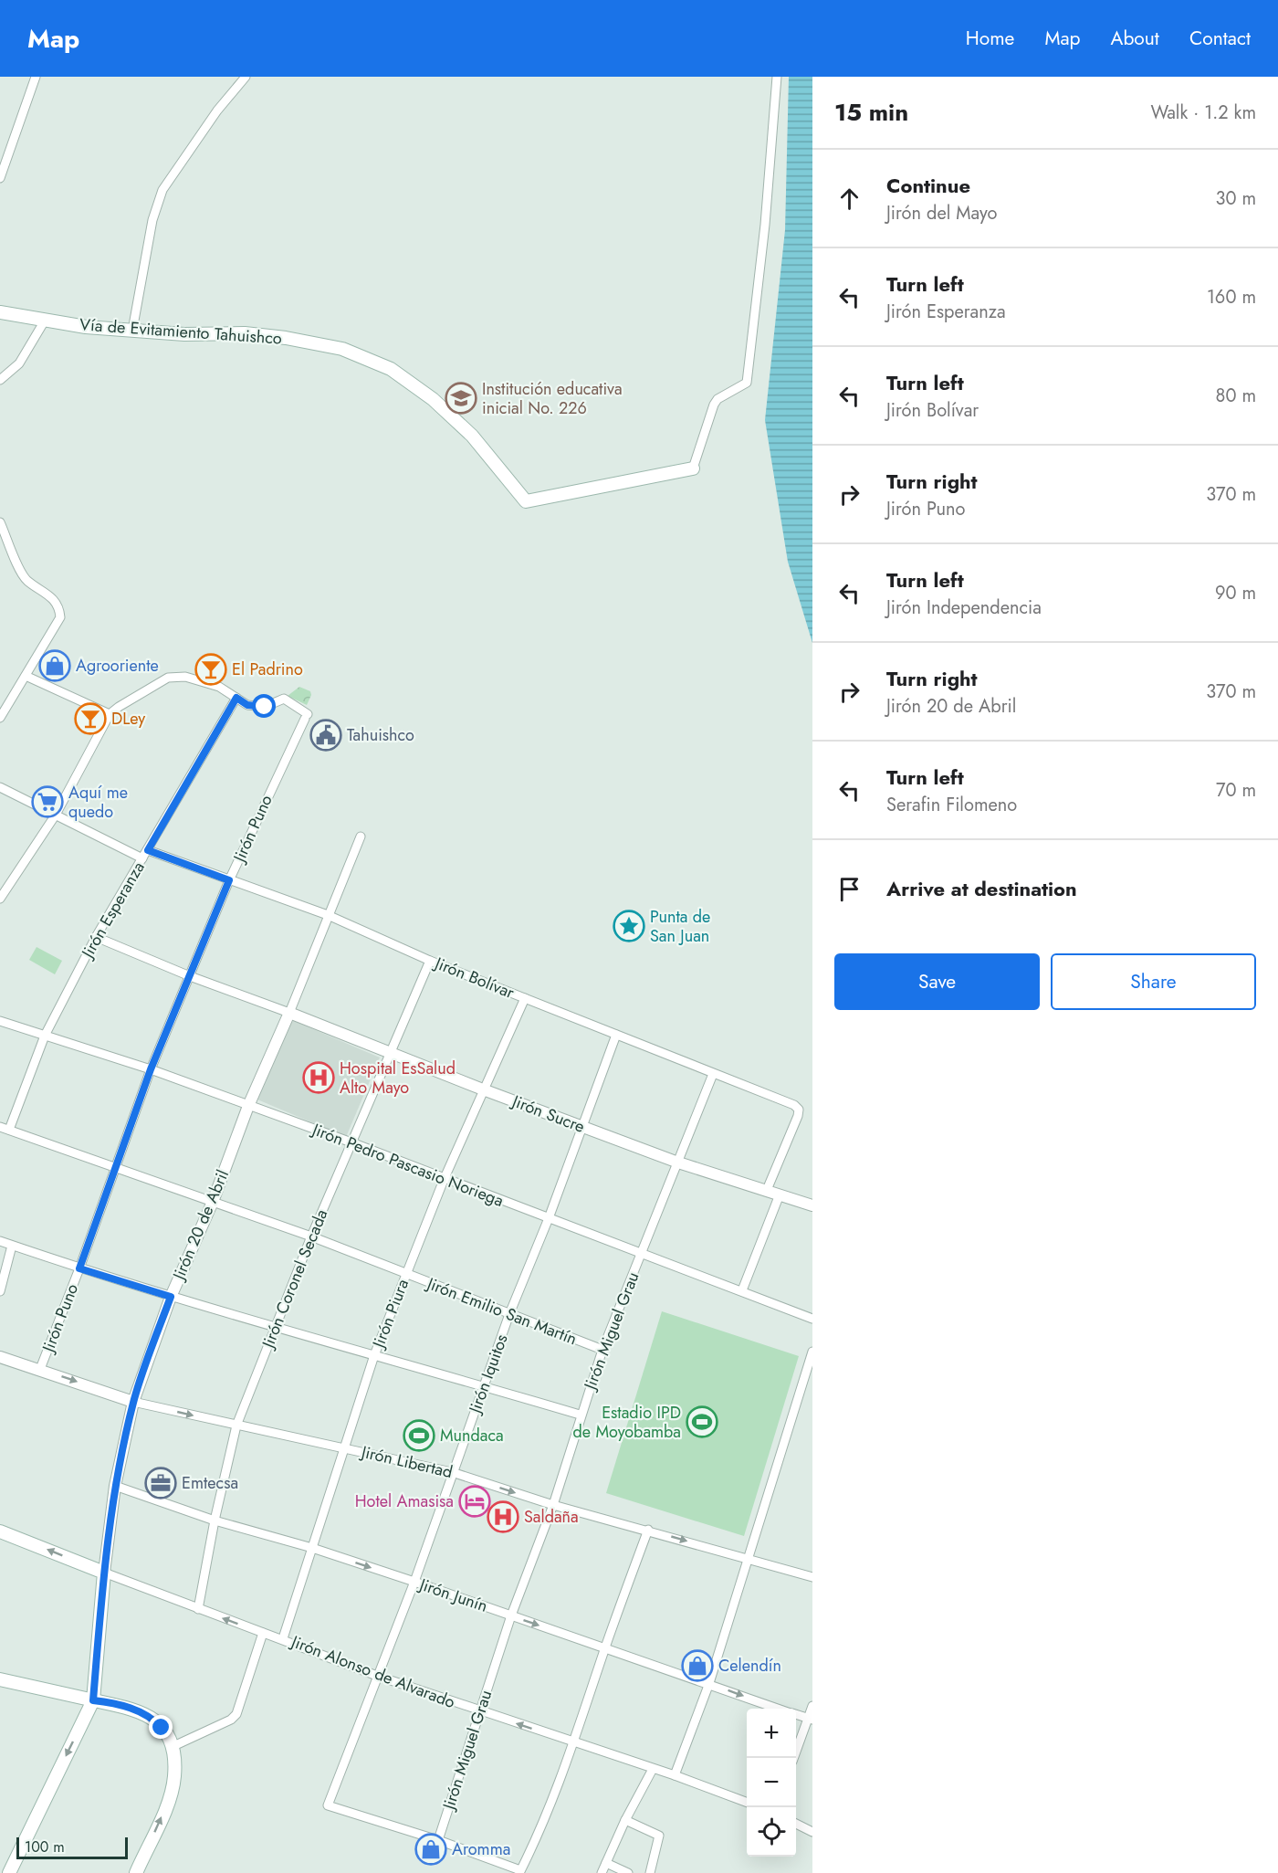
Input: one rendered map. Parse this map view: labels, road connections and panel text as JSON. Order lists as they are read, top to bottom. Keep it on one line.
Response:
{"streets":{"main road":["Vía de Evitamiento Tahuishco","Jirón 20 de Abril","Jirón Alonso de Alvarado"],"street":["Jirón Puno","Jirón Esperanza","Jirón Bolívar","Jirón Sucre","Jirón Pedro Pascasio Noriega","Jirón Coronel Secada","Jirón Emilio San Martín","Jirón Piura","Jirón Miguel Grau","Jirón Iquitos","Jirón Libertad","Jirón Junín"]},"crossings":[["Jirón Puno","Jirón Esperanza"],["Jirón Puno","Jirón Bolívar"],["Jirón Puno","Jirón Pedro Pascasio Noriega"],["Jirón Puno","Jirón Emilio San Martín"],["Jirón Puno","Jirón Libertad"],["Jirón Esperanza","Jirón Bolívar"],["Jirón Esperanza","Jirón Pedro Pascasio Noriega"],["Jirón Esperanza","Jirón Emilio San Martín"],["Jirón Bolívar","Jirón Sucre"],["Jirón Bolívar","Jirón 20 de Abril"],["Jirón Bolívar","Jirón Coronel Secada"],["Jirón Bolívar","Jirón Piura"],["Jirón Bolívar","Jirón Miguel Grau"],["Jirón Bolívar","Jirón Iquitos"],["Jirón Sucre","Jirón 20 de Abril"],["Jirón Sucre","Jirón Coronel Secada"],["Jirón Sucre","Jirón Piura"],["Jirón Sucre","Jirón Miguel Grau"],["Jirón Sucre","Jirón Iquitos"],["Jirón Pedro Pascasio Noriega","Jirón 20 de Abril"],["Jirón Pedro Pascasio Noriega","Jirón Coronel Secada"],["Jirón Pedro Pascasio Noriega","Jirón Piura"],["Jirón Pedro Pascasio Noriega","Jirón Miguel Grau"],["Jirón Pedro Pascasio Noriega","Jirón Iquitos"],["Jirón 20 de Abril","Jirón Emilio San Martín"],["Jirón 20 de Abril","Jirón Libertad"],["Jirón 20 de Abril","Jirón Junín"],["Jirón 20 de Abril","Jirón Alonso de Alvarado"],["Jirón Coronel Secada","Jirón Emilio San Martín"],["Jirón Coronel Secada","Jirón Libertad"],["Jirón Coronel Secada","Jirón Junín"],["Jirón Coronel Secada","Jirón Alonso de Alvarado"],["Jirón Emilio San Martín","Jirón Piura"],["Jirón Emilio San Martín","Jirón Miguel Grau"],["Jirón Emilio San Martín","Jirón Iquitos"],["Jirón Piura","Jirón Libertad"],["Jirón Piura","Jirón Junín"],["Jirón Piura","Jirón Alonso de Alvarado"],["Jirón Miguel Grau","Jirón Iquitos"],["Jirón Miguel Grau","Jirón Libertad"],["Jirón Miguel Grau","Jirón Junín"],["Jirón Miguel Grau","Jirón Alonso de Alvarado"],["Jirón Iquitos","Jirón Libertad"],["Jirón Iquitos","Jirón Junín"],["Jirón Iquitos","Jirón Alonso de Alvarado"]],"one_way":["Jirón Libertad","Jirón Junín","Jirón Alonso de Alvarado"],"places":{"school or university":["Institución educativa inicial No. 226"],"shop":["Agrooriente","Celendín","Aromma"],"bar":["El Padrino","DLey"],"public building":["Tahuishco"],"supermarket":["Aquí me quedo"],"place":["Punta de San Juan"],"hospital":["Hospital EsSalud Alto Mayo","Saldaña"],"sports":["Estadio IPD de Moyobamba","Mundaca"],"office":["Emtecsa"],"hotel":["Hotel Amasisa"]},"scale_bar":"100 m","page":{"header":"Map","nav":["Home","Map","About","Contact"],"heading":["15 min","Walk · 1.2 km"],"list":[["Continue","Jirón del Mayo","30 m"],["Turn left","Jirón Esperanza","160 m"],["Turn left","Jirón Bolívar","80 m"],["Turn right","Jirón Puno","370 m"],["Turn left","Jirón Independencia","90 m"],["Turn right","Jirón 20 de Abril","370 m"],["Turn left","Serafin Filomeno","70 m"],"Arrive at destination"],"buttons":["Save","Share"],"map_buttons":["+","−"],"scale":"100 m"}}
